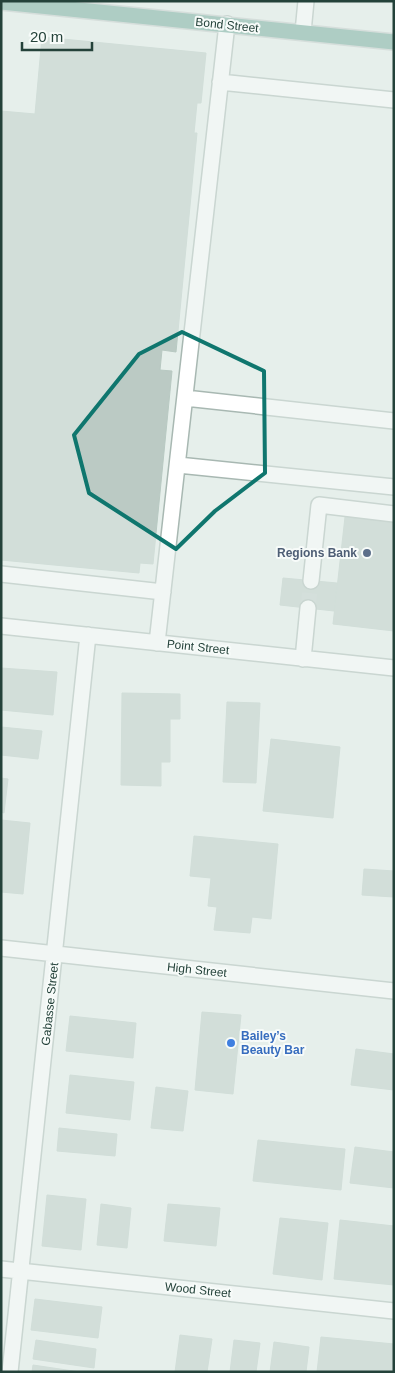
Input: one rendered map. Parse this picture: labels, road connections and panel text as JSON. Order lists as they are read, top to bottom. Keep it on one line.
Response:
{"streets":{"main road":["Bond Street"],"street":["Point Street","High Street","Gabasse Street","Wood Street"]},"crossings":[["Point Street","Gabasse Street"],["High Street","Gabasse Street"],["Gabasse Street","Wood Street"]],"places":["Regions Bank","Bailey’s Beauty Bar"],"scale_bar":"20 m"}
